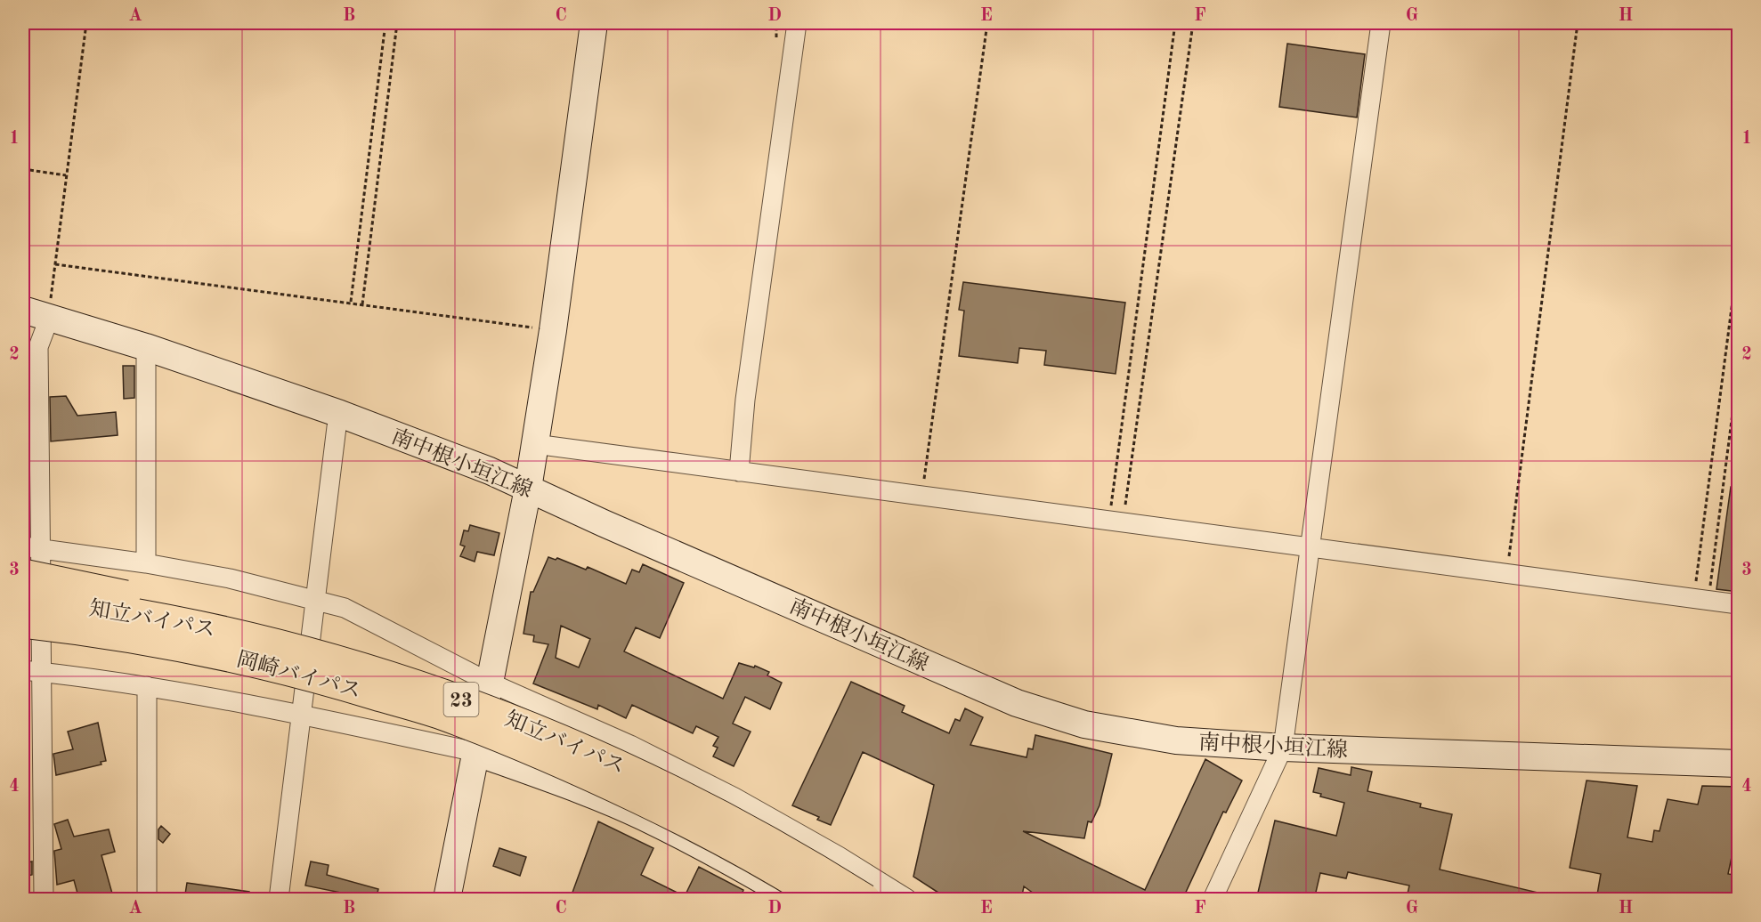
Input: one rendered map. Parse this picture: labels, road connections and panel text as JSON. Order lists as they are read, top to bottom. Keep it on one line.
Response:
{"streets":{"highway":["知立バイパス","岡崎バイパス","23"],"main road":["南中根小垣江線"]},"crossings":[["知立バイパス","岡崎バイパス"],["知立バイパス","23"],["岡崎バイパス","23"]],"grid":{"columns":["A","B","C","D","E","F","G","H"],"rows":["1","2","3","4"]}}
